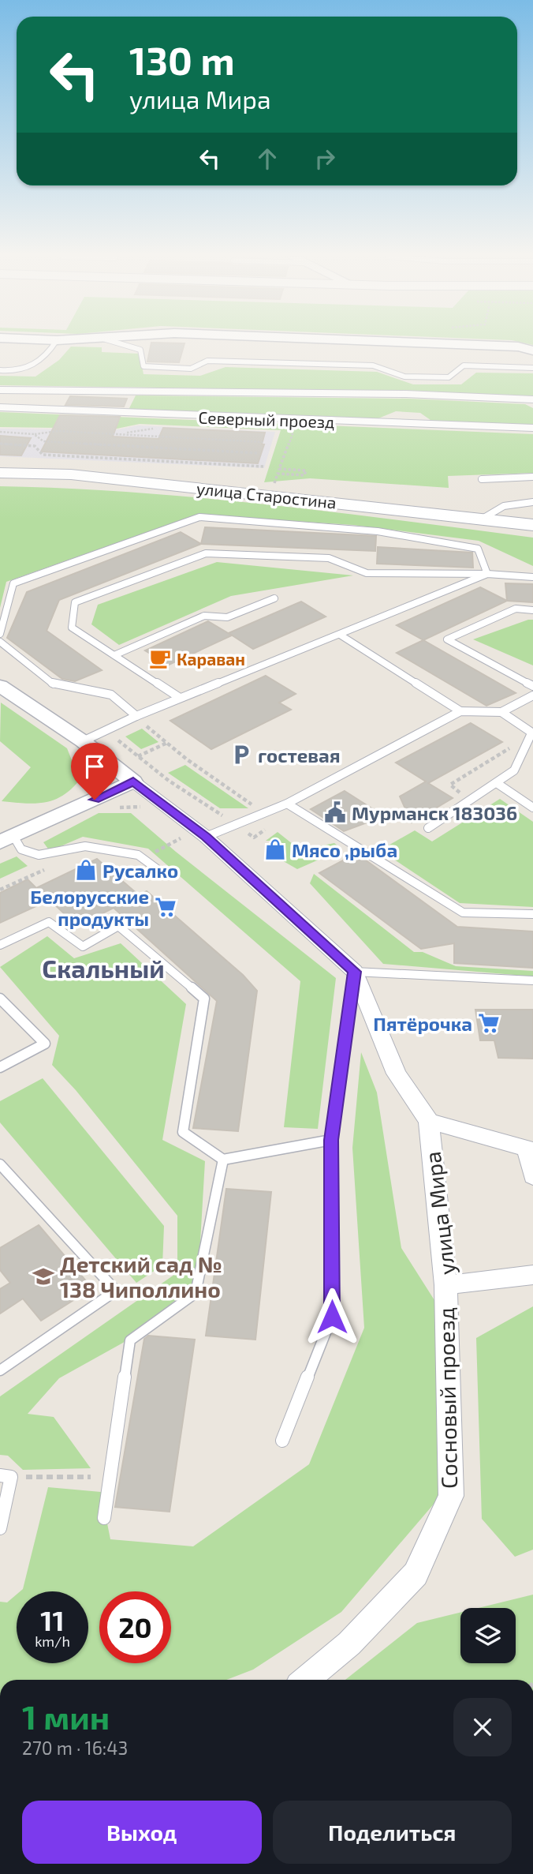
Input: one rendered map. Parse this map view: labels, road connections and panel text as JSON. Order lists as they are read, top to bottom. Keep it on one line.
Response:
{"streets":{"main road":["улица Старостина"],"street":["Северный проезд","улица Мира","Сосновый проезд"]},"crossings":[["улица Мира","Сосновый проезд"]],"districts":["Скальный"],"places":{"cafe":["Караван"],"parking":["гостевая"],"public building":["Мурманск 183036"],"shop":["Мясо ,рыба","Русалко"],"supermarket":["Белорусские продукты","Пятёрочка"],"school or university":["Детский сад № 138 Чиполлино"]},"page":{"turn":["130 m","улица Мира"],"speed":"11 km/h","limit":"20","heading":["1 мин","270 m · 16:43"],"buttons":["Выход","Поделиться"]}}
